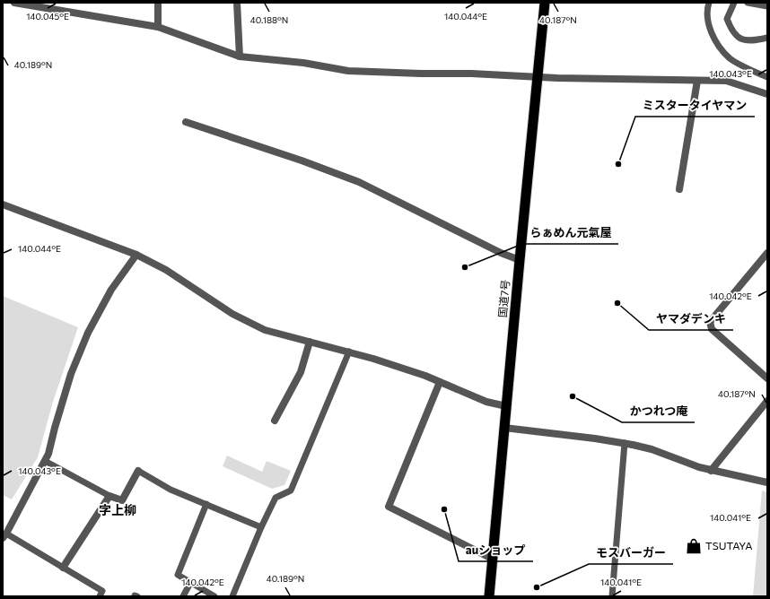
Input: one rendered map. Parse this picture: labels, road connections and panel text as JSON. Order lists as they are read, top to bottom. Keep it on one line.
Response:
{"streets":{"highway":["国道7号"]},"districts":["字上柳"],"places":{"other":["ミスタータイヤマン","らぁめん元氣屋","ヤマダデンキ","かつれつ庵","auショップ","モスバーガー"],"shop":["TSUTAYA"]},"coordinates":["140.044°E","140.045°E","40.188°N","40.187°N","40.189°N","140.043°E","140.042°E","140.041°E"]}
